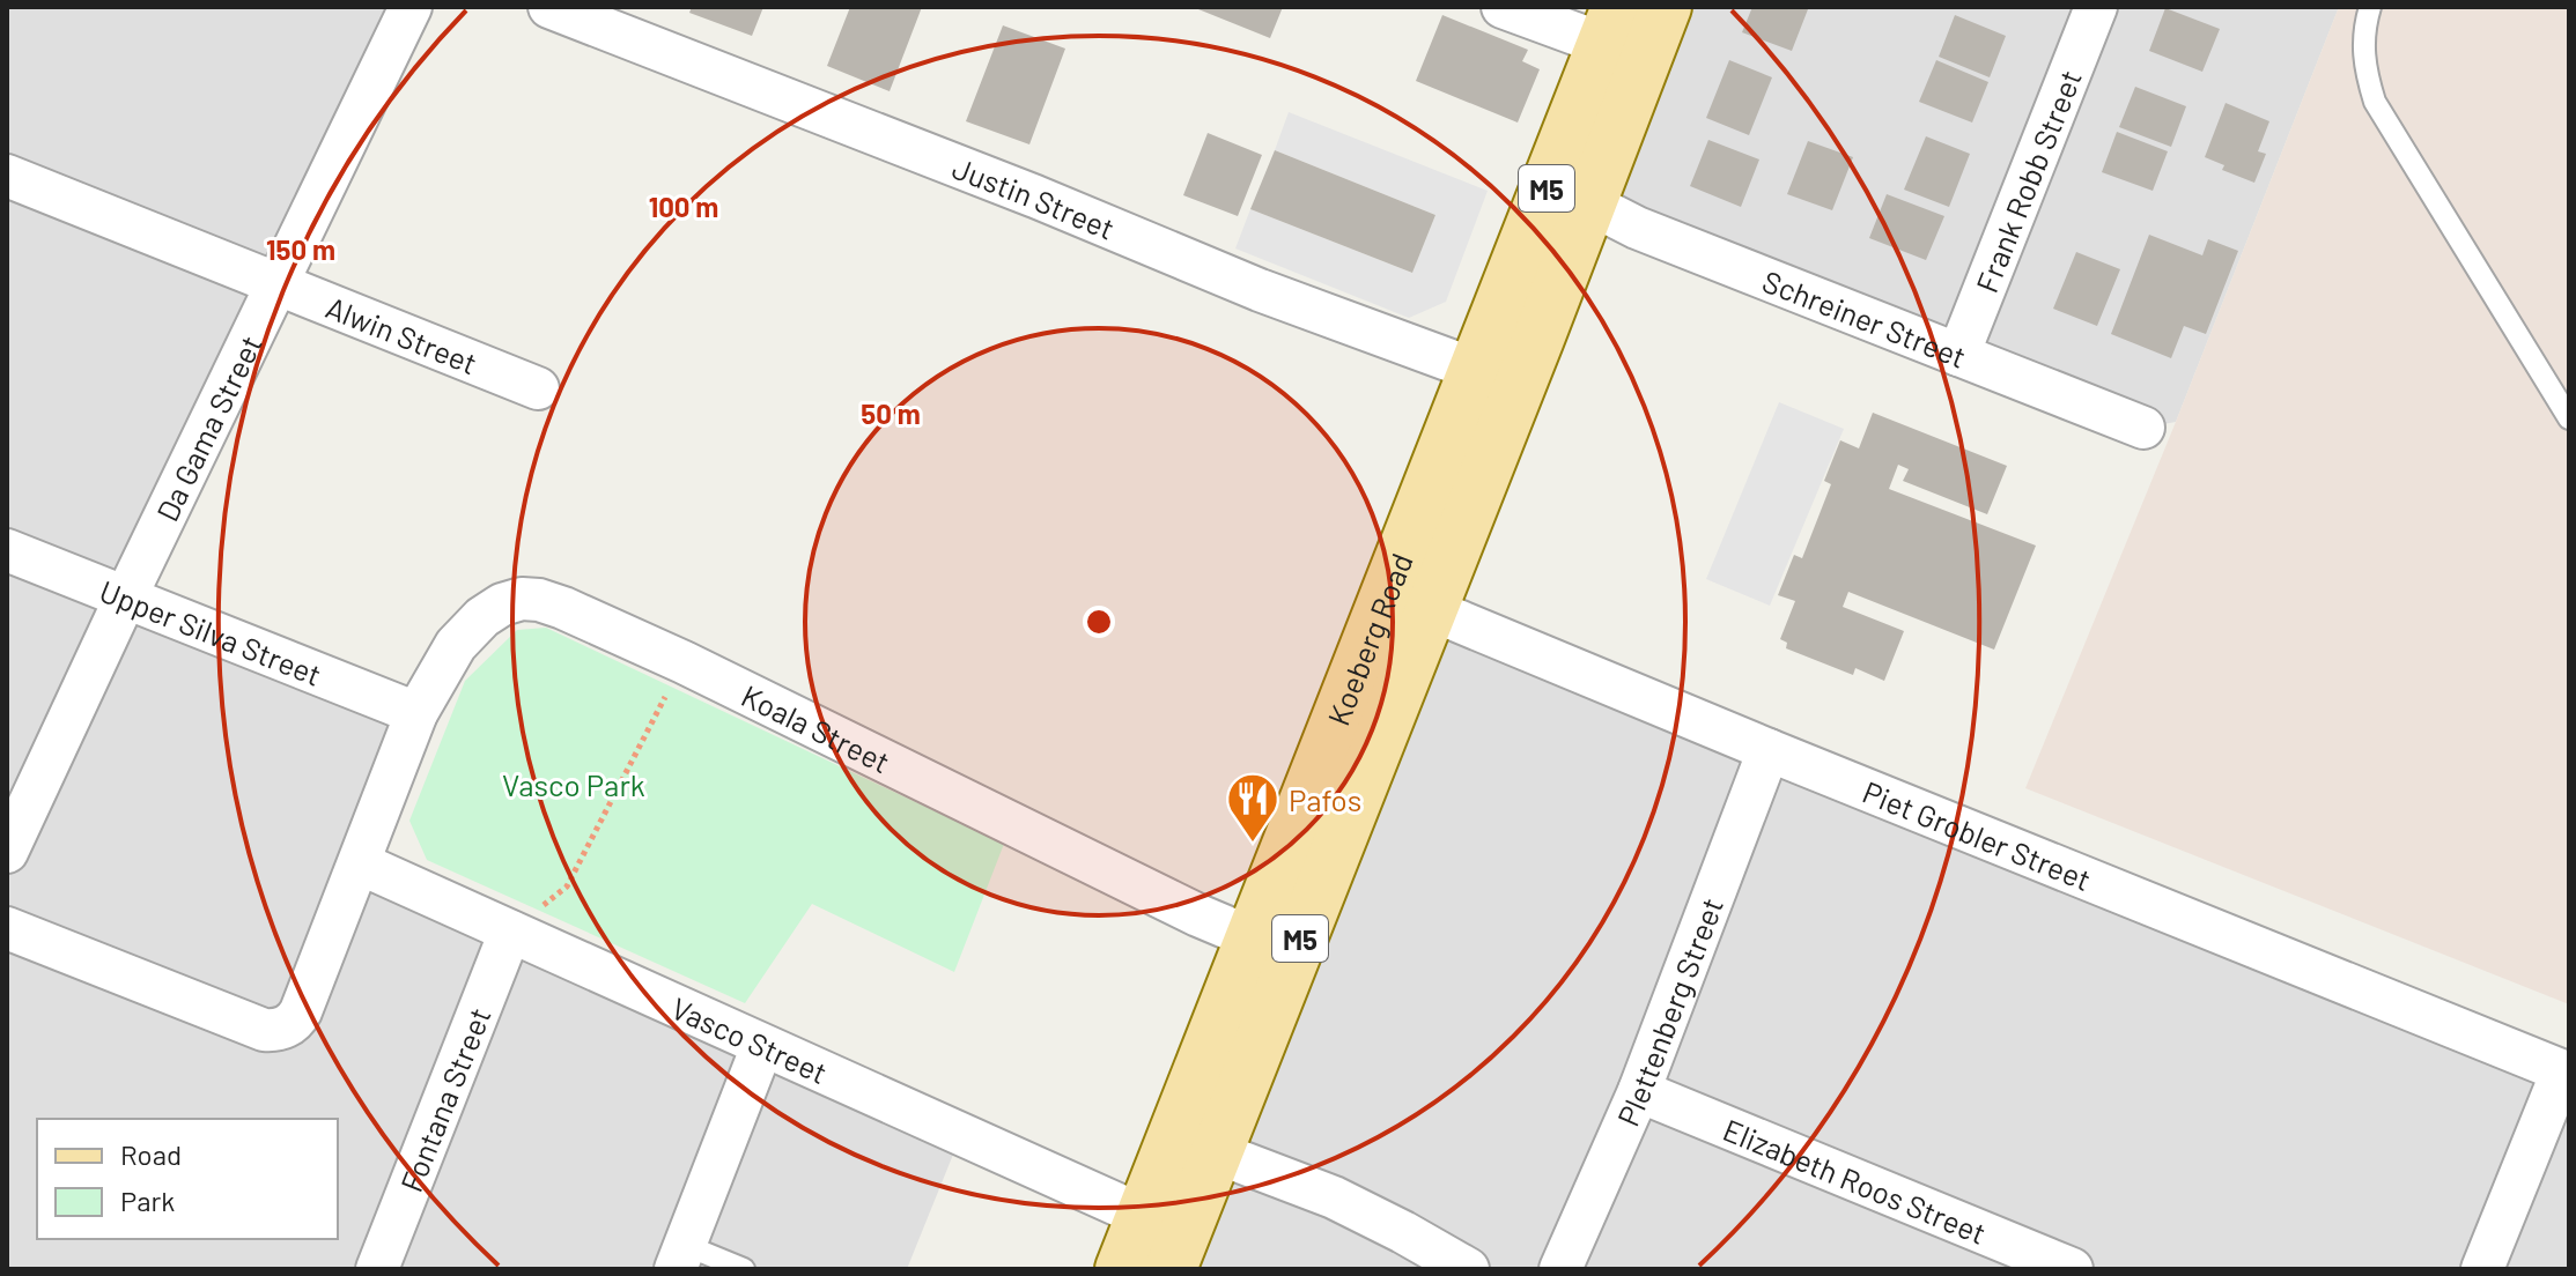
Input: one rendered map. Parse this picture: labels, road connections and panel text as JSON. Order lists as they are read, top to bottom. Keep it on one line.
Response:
{"streets":{"main road":["M5","Koeberg Road"],"street":["Frank Robb Street","Justin Street","Schreiner Street","Alwin Street","Da Gama Street","Upper Silva Street","Koala Street","Piet Grobler Street","Plettenberg Street","Vasco Street","Fontana Street","Elizabeth Roos Street"]},"crossings":[["Frank Robb Street","Schreiner Street"],["Justin Street","Koeberg Road"],["Schreiner Street","Koeberg Road"],["Alwin Street","Da Gama Street"],["Da Gama Street","Upper Silva Street"],["Upper Silva Street","Koala Street"],["Koeberg Road","Koala Street"],["Koeberg Road","Piet Grobler Street"],["Koeberg Road","Vasco Street"],["Piet Grobler Street","Plettenberg Street"],["Plettenberg Street","Elizabeth Roos Street"],["Vasco Street","Fontana Street"]],"parks":["Vasco Park"],"places":{"restaurant":["Pafos"]},"legend":["Road","Park"],"rings":["100 m","150 m","50 m"]}
